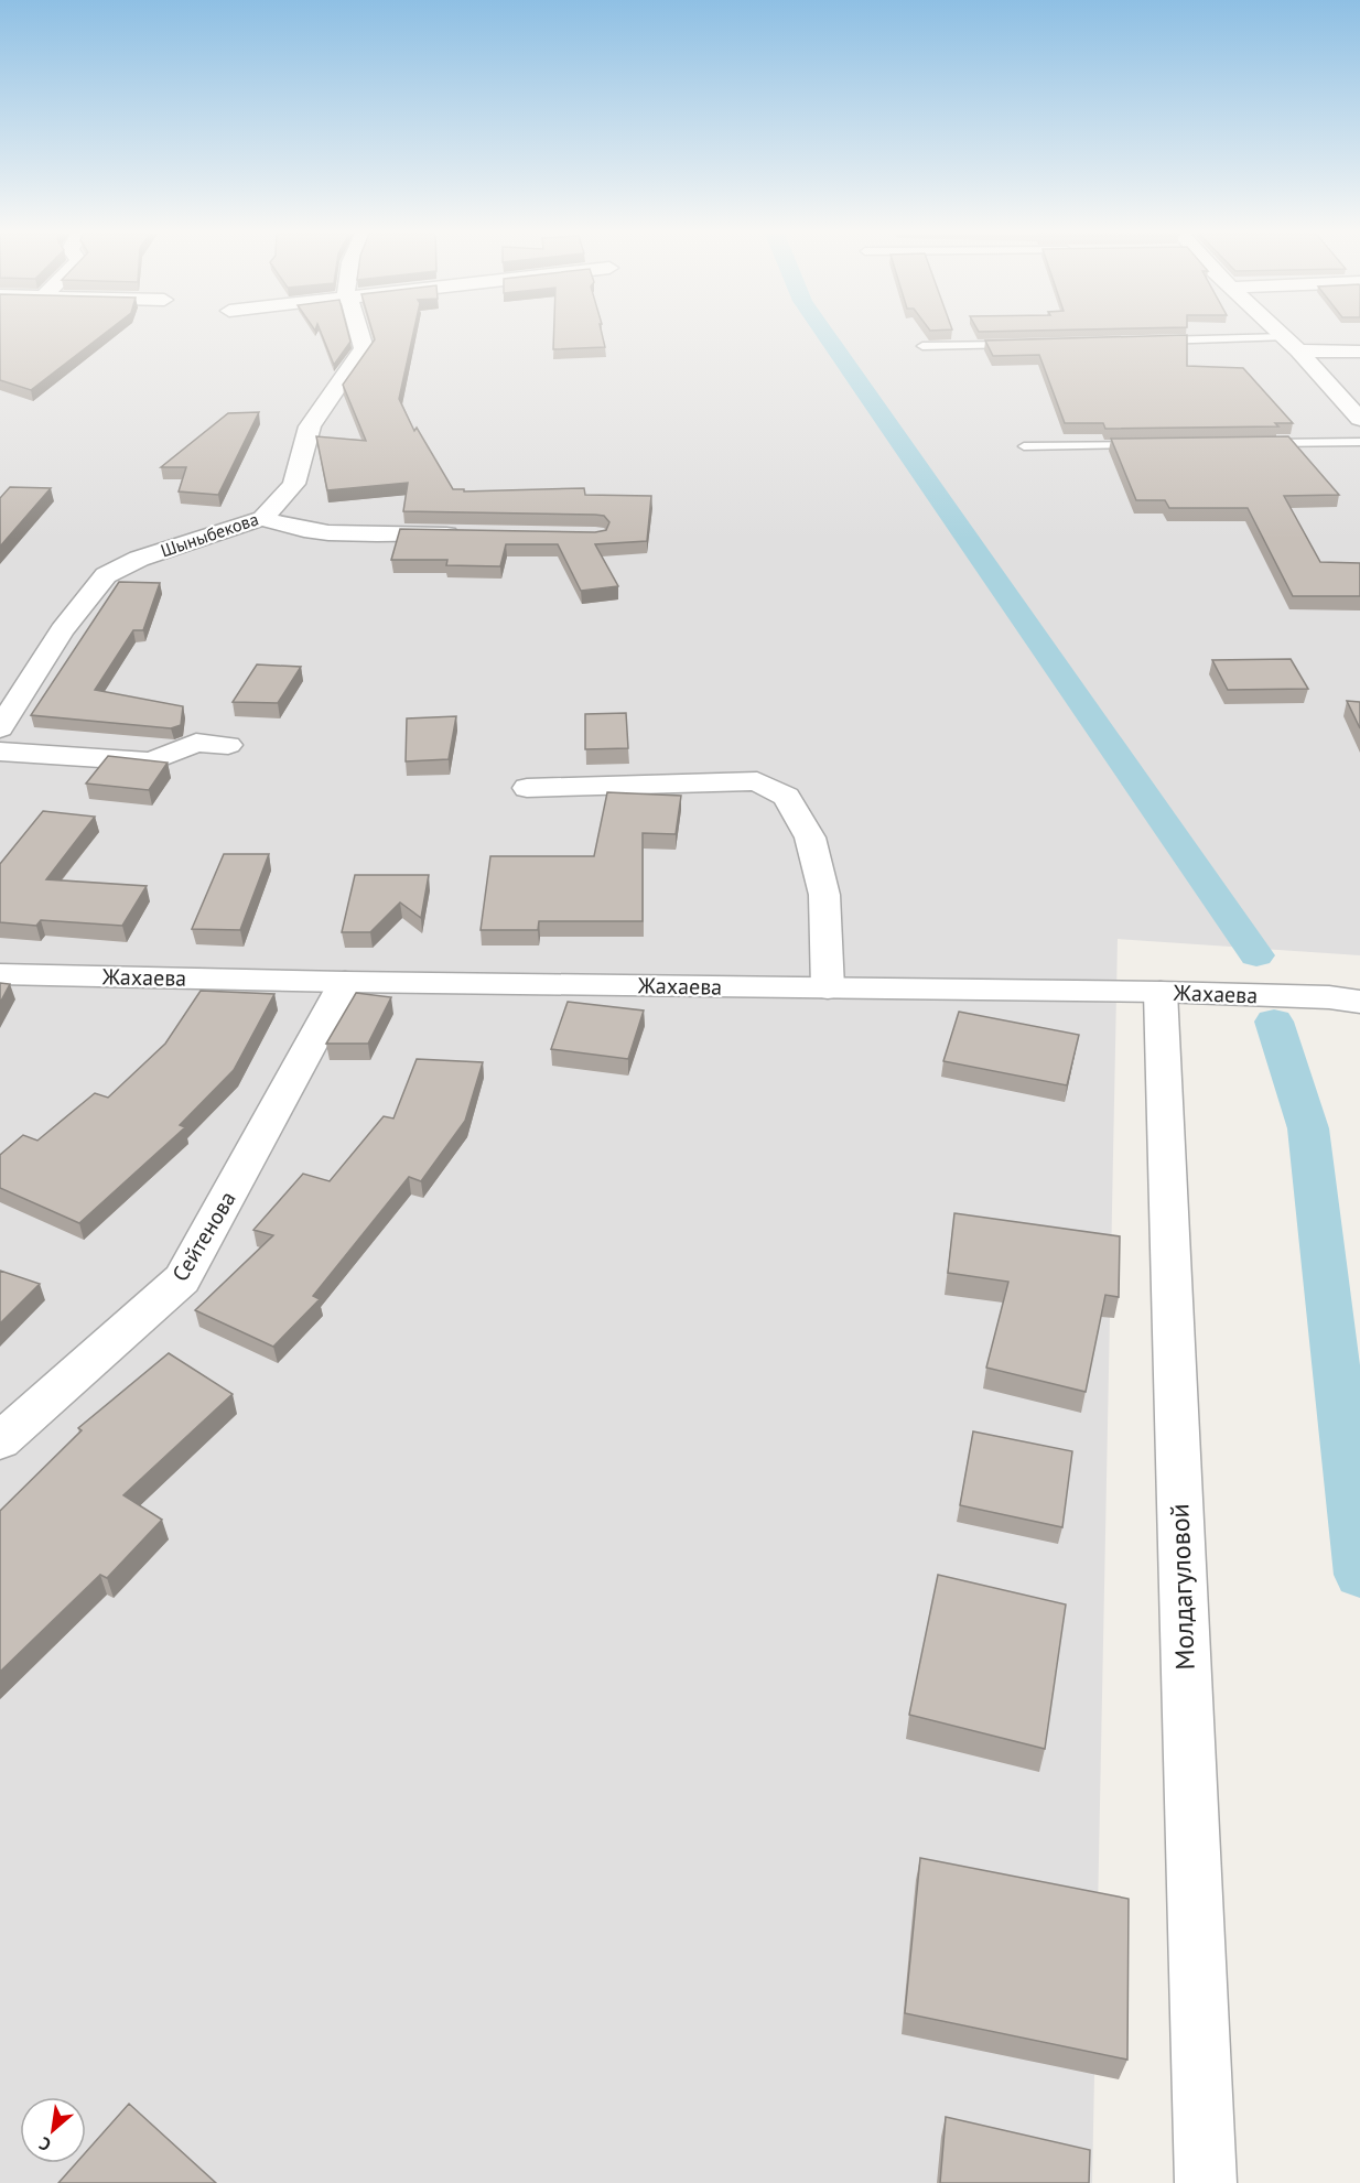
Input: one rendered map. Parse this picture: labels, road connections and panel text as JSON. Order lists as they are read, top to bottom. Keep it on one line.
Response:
{"streets":{"street":["Шыныбекова","Жахаева","Сейтенова","Молдагуловой"]},"crossings":[["Жахаева","Сейтенова"],["Жахаева","Молдагуловой"]],"north":"bottom left"}
